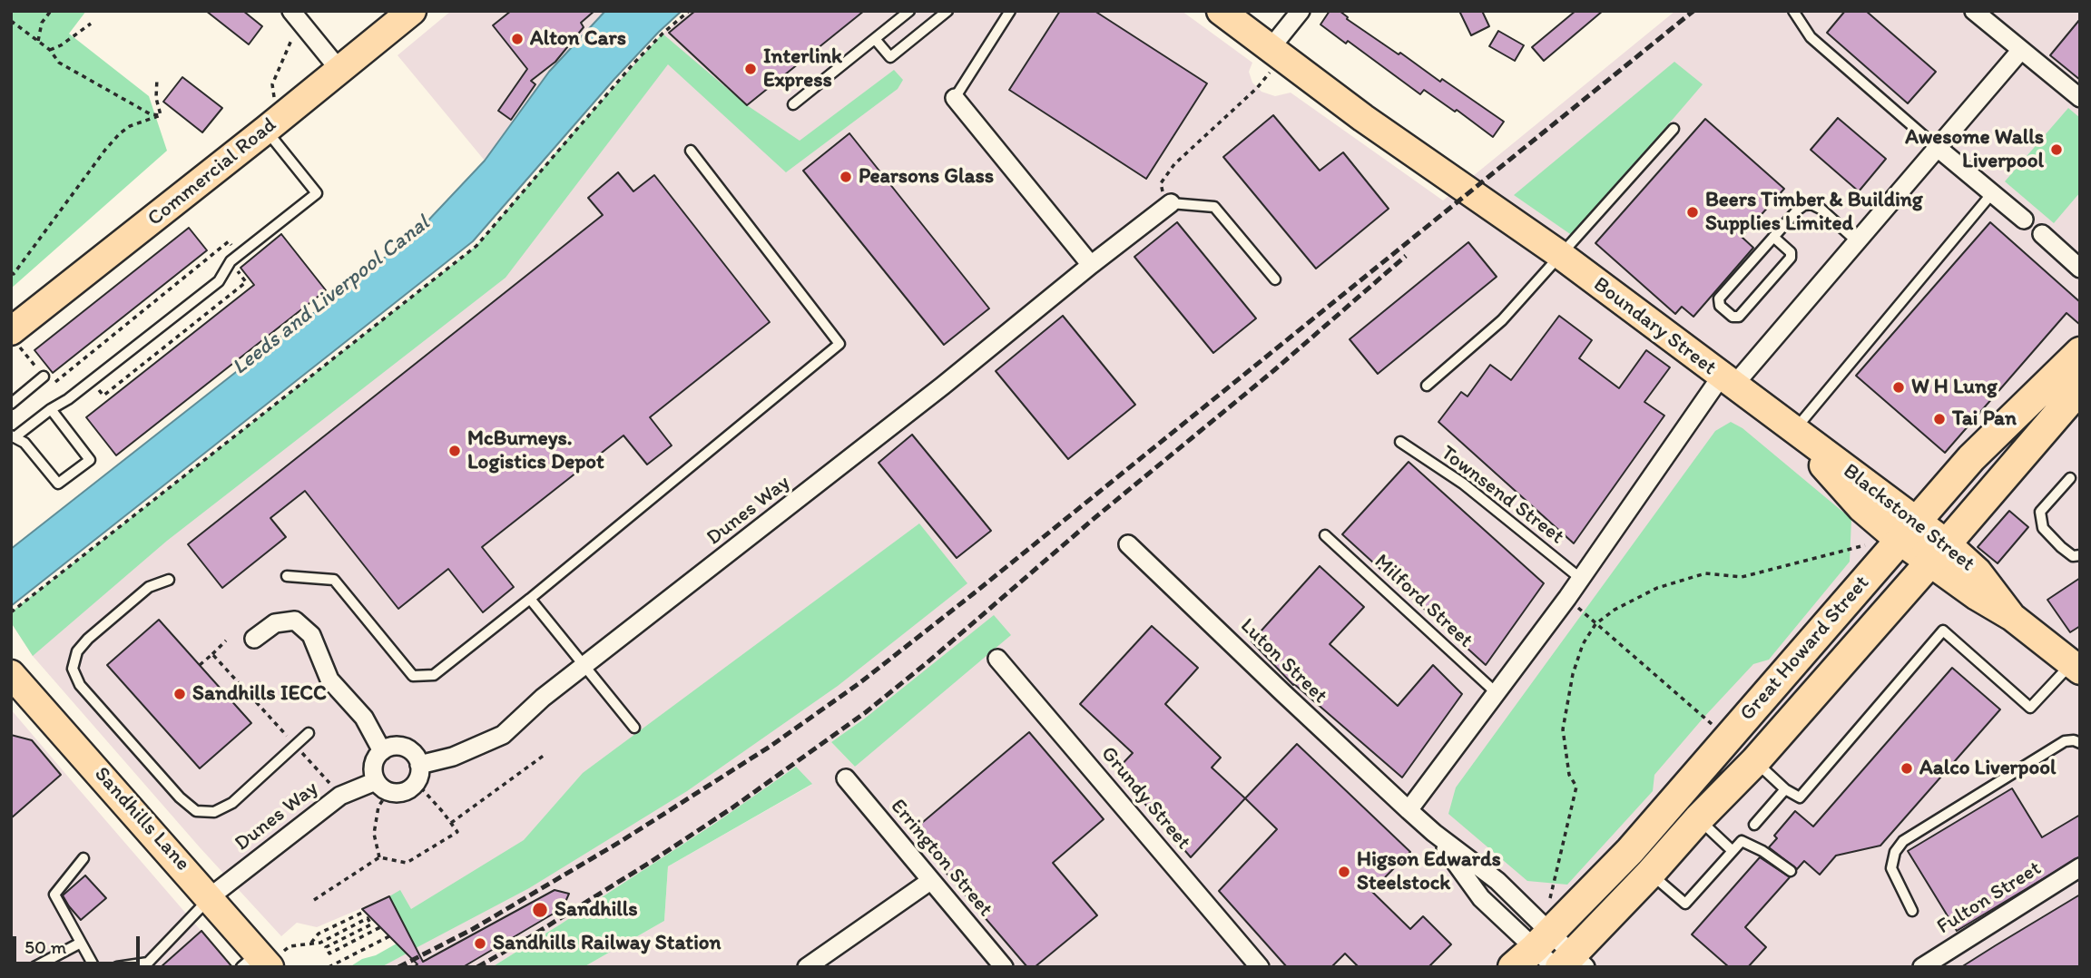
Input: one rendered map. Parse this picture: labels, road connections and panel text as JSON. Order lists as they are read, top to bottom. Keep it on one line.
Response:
{"streets":{"highway":["Great Howard Street"],"main road":["Commercial Road","Boundary Street","Blackstone Street","Sandhills Lane"],"street":["Dunes Way","Luton Street","Grundy Street","Errington Street","Fulton Street"],"lane":["Townsend Street","Milford Street"]},"crossings":[["Boundary Street","Townsend Street"],["Boundary Street","Blackstone Street"],["Boundary Street","Milford Street"],["Boundary Street","Luton Street"],["Dunes Way","Sandhills Lane"],["Blackstone Street","Great Howard Street"]],"water":["Leeds and Liverpool Canal"],"places":["Alton Cars","Interlink Express","Awesome Walls Liverpool","Pearsons Glass","Beers Timber & Building Supplies Limited","W H Lung","Tai Pan","McBurneys. Logistics Depot","Sandhills IECC","Aalco Liverpool","Higson Edwards Steelstock","Sandhills","Sandhills Railway Station"],"scale_bar":"50 m"}
